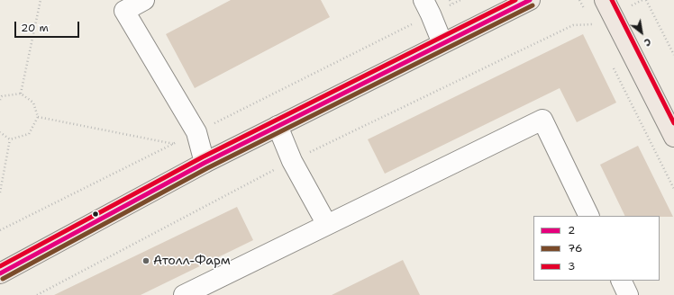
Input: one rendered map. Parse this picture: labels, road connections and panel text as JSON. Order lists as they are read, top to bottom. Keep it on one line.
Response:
{"places":["Атолл-Фарм"],"lines":["transit line 2","transit line 3","transit line 76"],"legend":["2","76","3"],"scale_bar":"20 m","north":"bottom right"}
